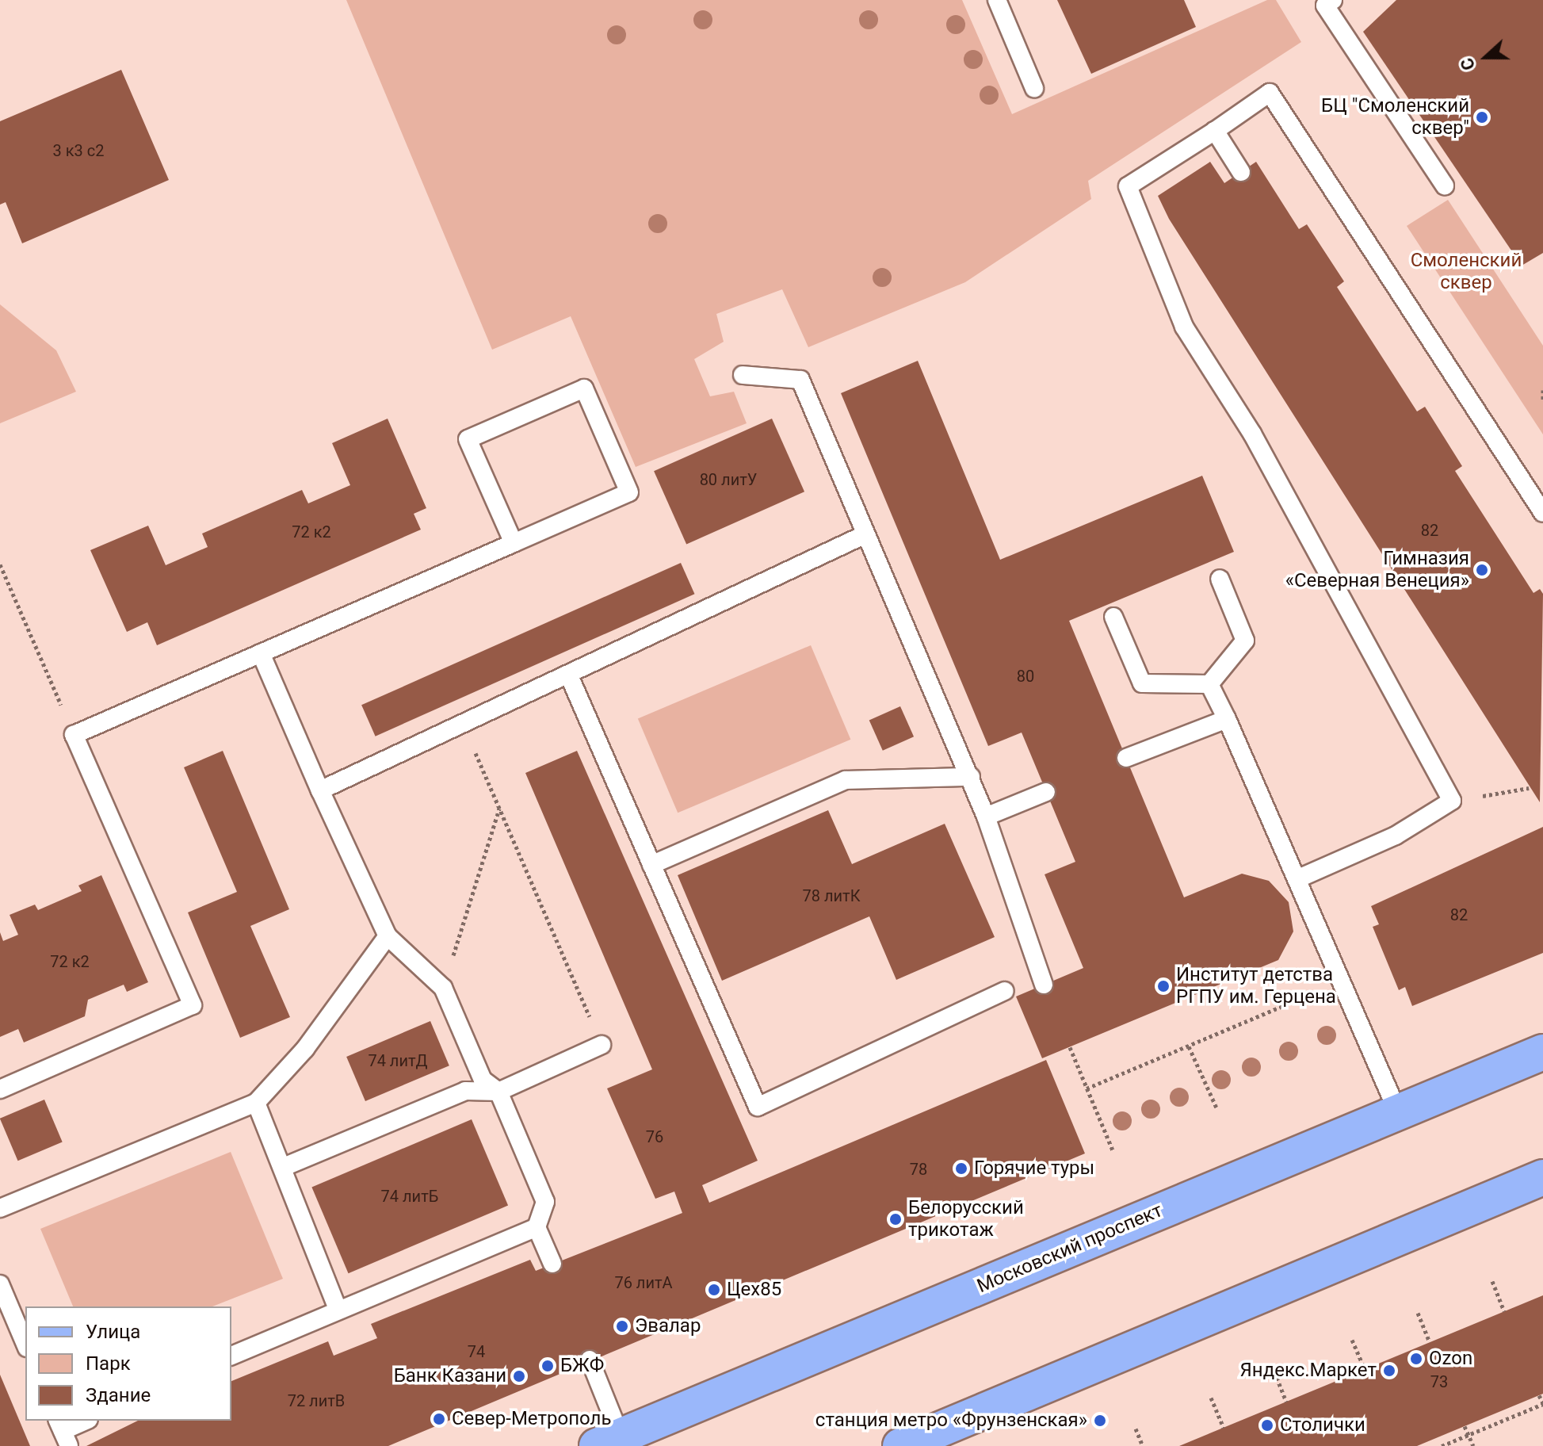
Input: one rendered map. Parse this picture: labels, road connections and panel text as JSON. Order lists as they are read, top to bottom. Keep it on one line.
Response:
{"streets":{"main road":["Московский проспект"]},"parks":["Смоленский сквер"],"places":["БЦ \"Смоленский сквер\"","Гимназия «Северная Венеция»","Институт детства РГПУ им. Герцена","Горячие туры","Белорусский трикотаж","Цех85","Эвалар","Ozon","БЖФ","Яндекс.Маркет","Банк Казани","Север-Метрополь","станция метро «Фрунзенская»","Столички"],"house_numbers":["3 к3 с2","80 литУ","82","72 к2","80","78 литК","82","72 к2","74 литД","76","78","74 литБ","76 литА","74","73","72 литВ"],"legend":["Улица","Парк","Здание"],"north":"left"}
